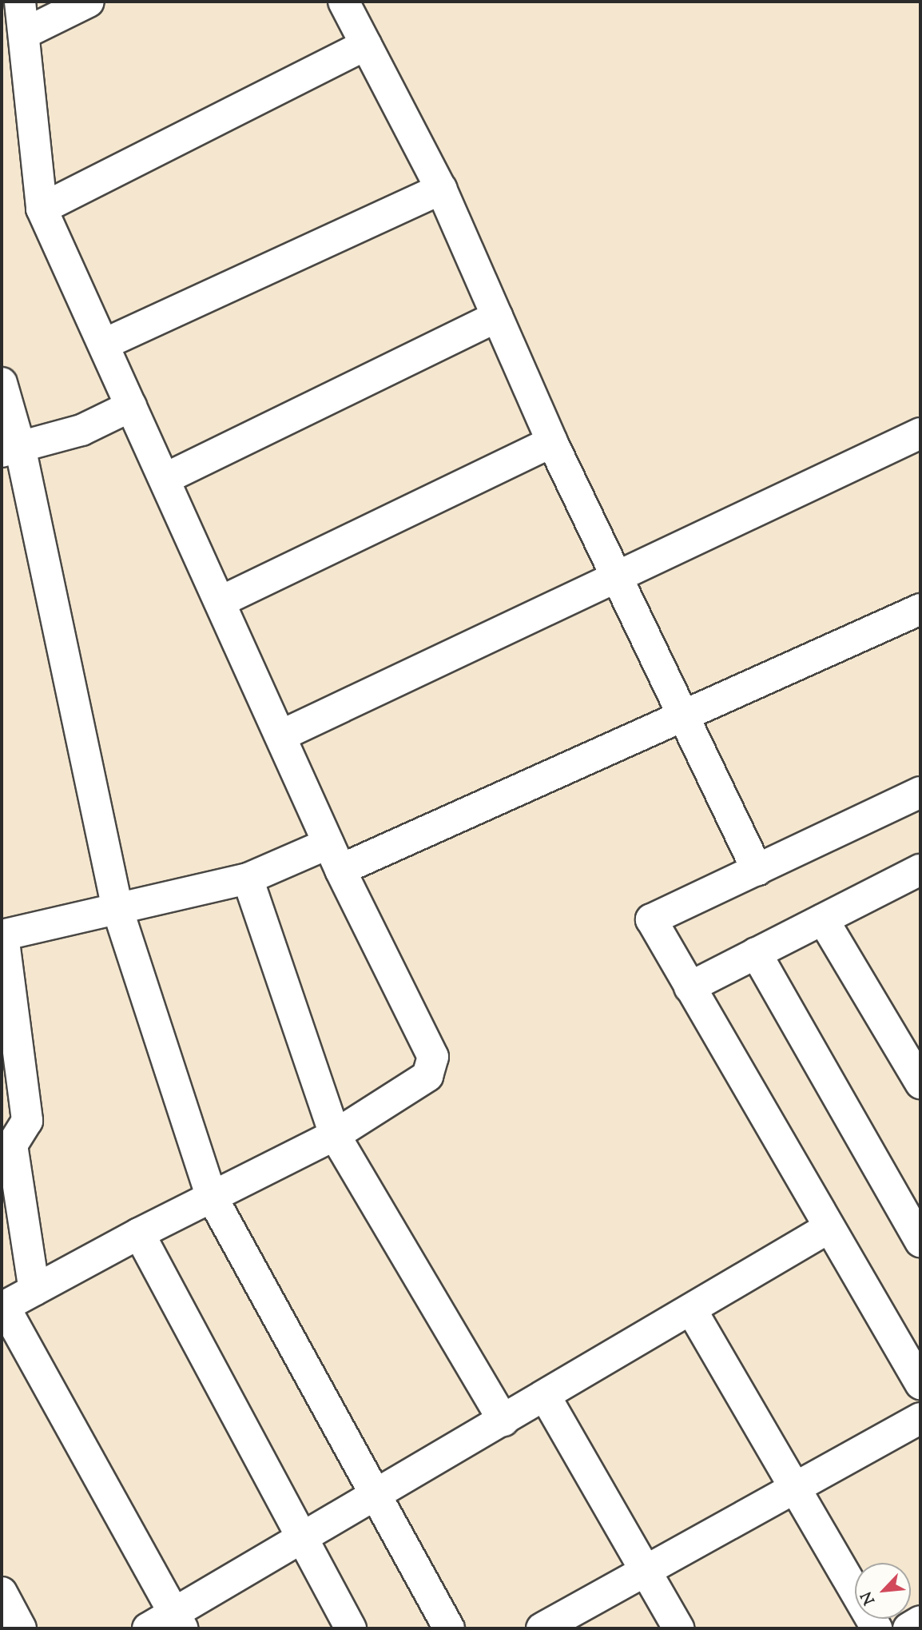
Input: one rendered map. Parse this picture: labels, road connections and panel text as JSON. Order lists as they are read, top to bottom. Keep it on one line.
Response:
{"north":"bottom left"}
